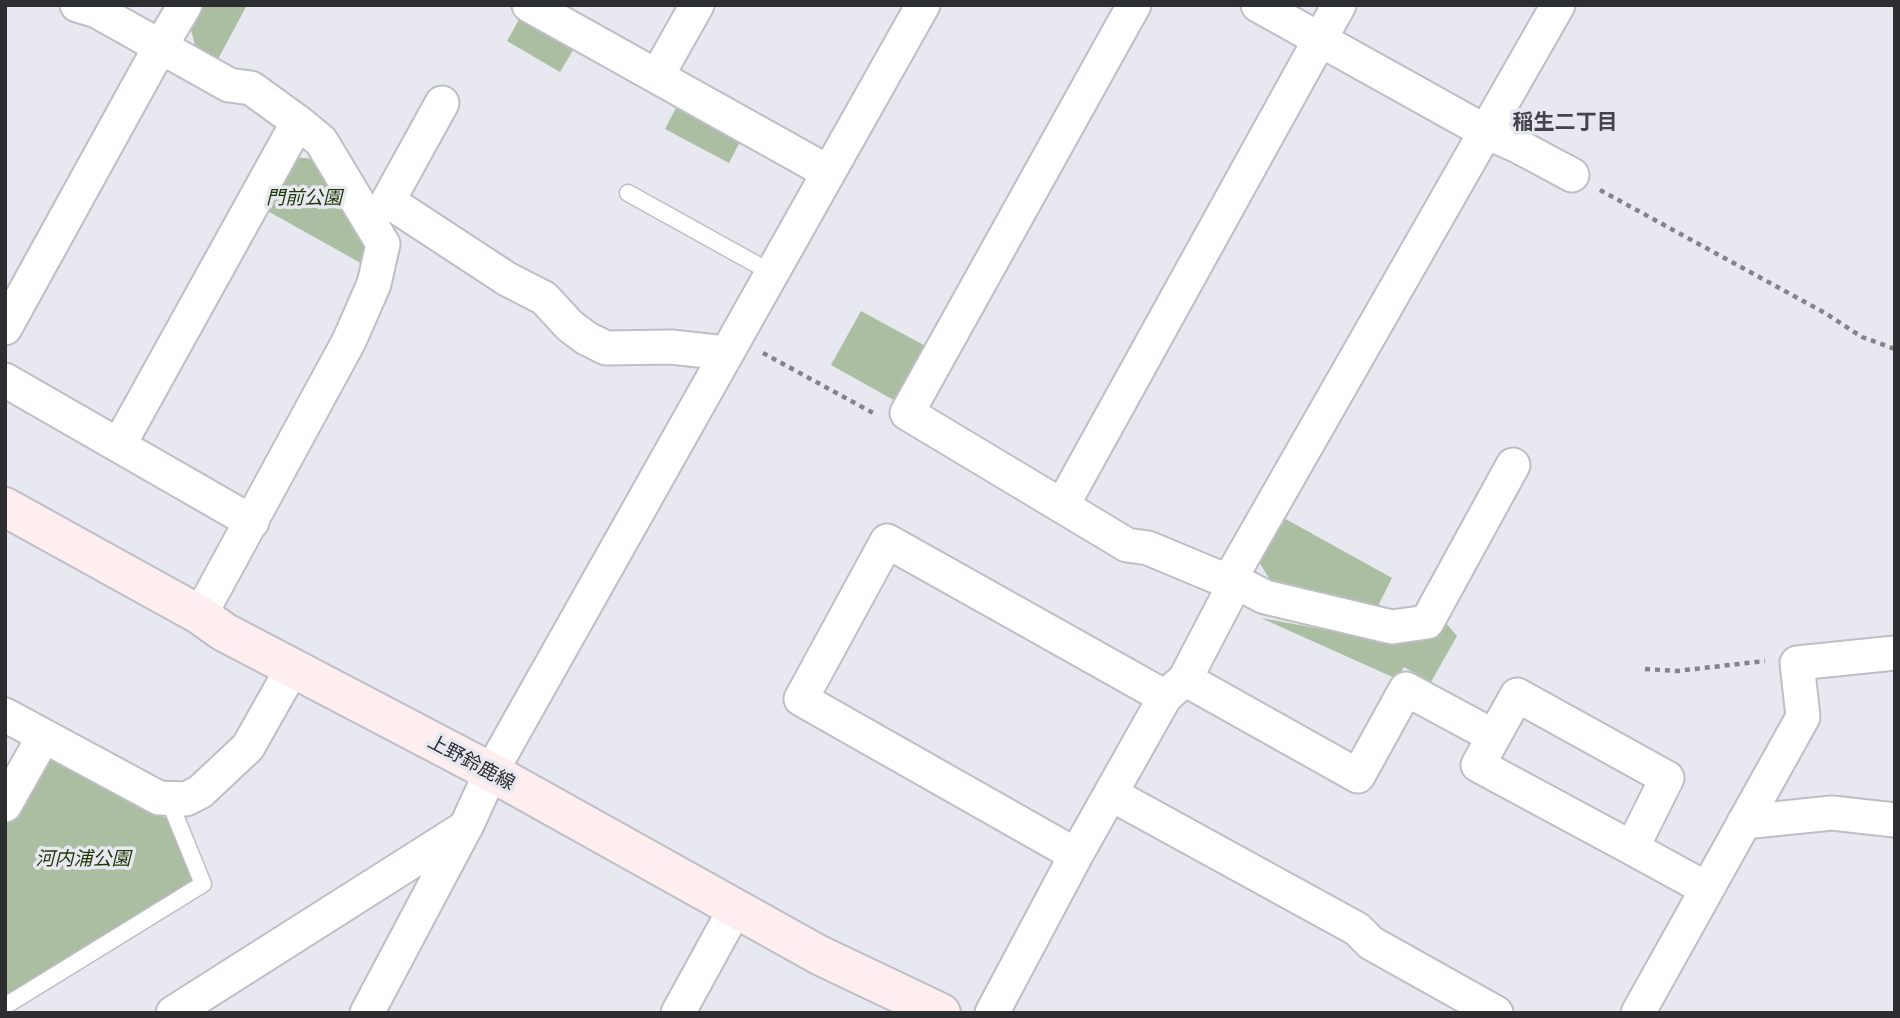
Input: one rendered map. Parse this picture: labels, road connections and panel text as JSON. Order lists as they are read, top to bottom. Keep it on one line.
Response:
{"streets":{"main road":["上野鈴鹿線"]},"districts":["稲生二丁目"],"parks":["門前公園","河内浦公園"]}
